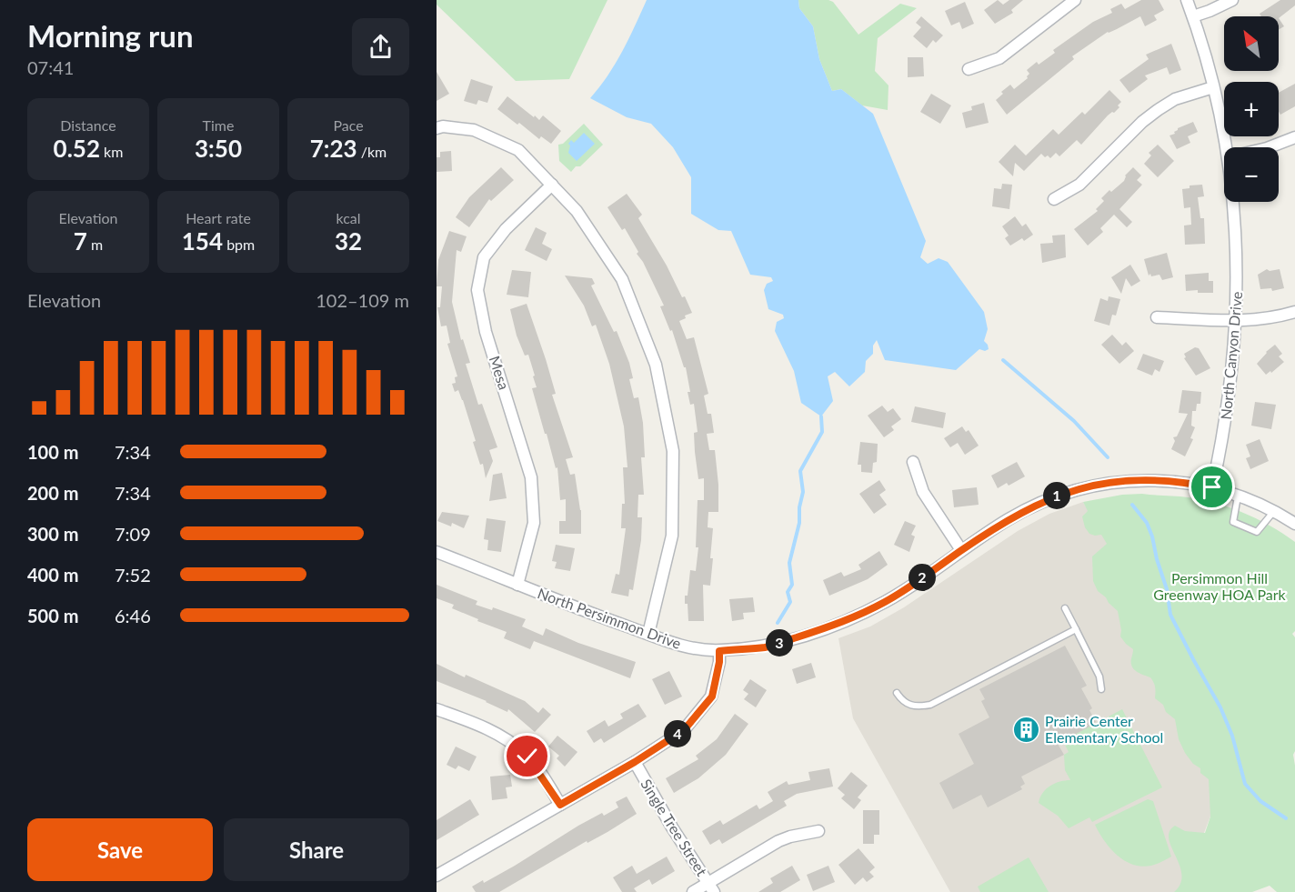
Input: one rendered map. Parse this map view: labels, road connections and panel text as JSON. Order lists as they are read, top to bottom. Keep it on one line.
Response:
{"streets":{"street":["North Canyon Drive","Mesa","North Persimmon Drive","Single Tree Street"]},"crossings":[["North Canyon Drive","North Persimmon Drive"],["Mesa","North Persimmon Drive"]],"parks":["Persimmon Hill Greenway HOA Park"],"places":{"building":["Prairie Center Elementary School"]},"north":"top left","page":{"heading":["Morning run","07:41"],"map_buttons":["+","−"],"stats":[["Distance","0.52 km"],["Time","3:50"],["Pace","7:23 /km"],["Elevation","7 m"],["Heart rate","154 bpm"],["kcal","32"]],"chart":["Elevation","102–109 m"],"list":[{"name":"100 m","note":"7:34"},{"name":"200 m","note":"7:34"},{"name":"300 m","note":"7:09"},{"name":"400 m","note":"7:52"},{"name":"500 m","note":"6:46"}],"pins":["1","2","3","4"],"buttons":["Save","Share"]}}
